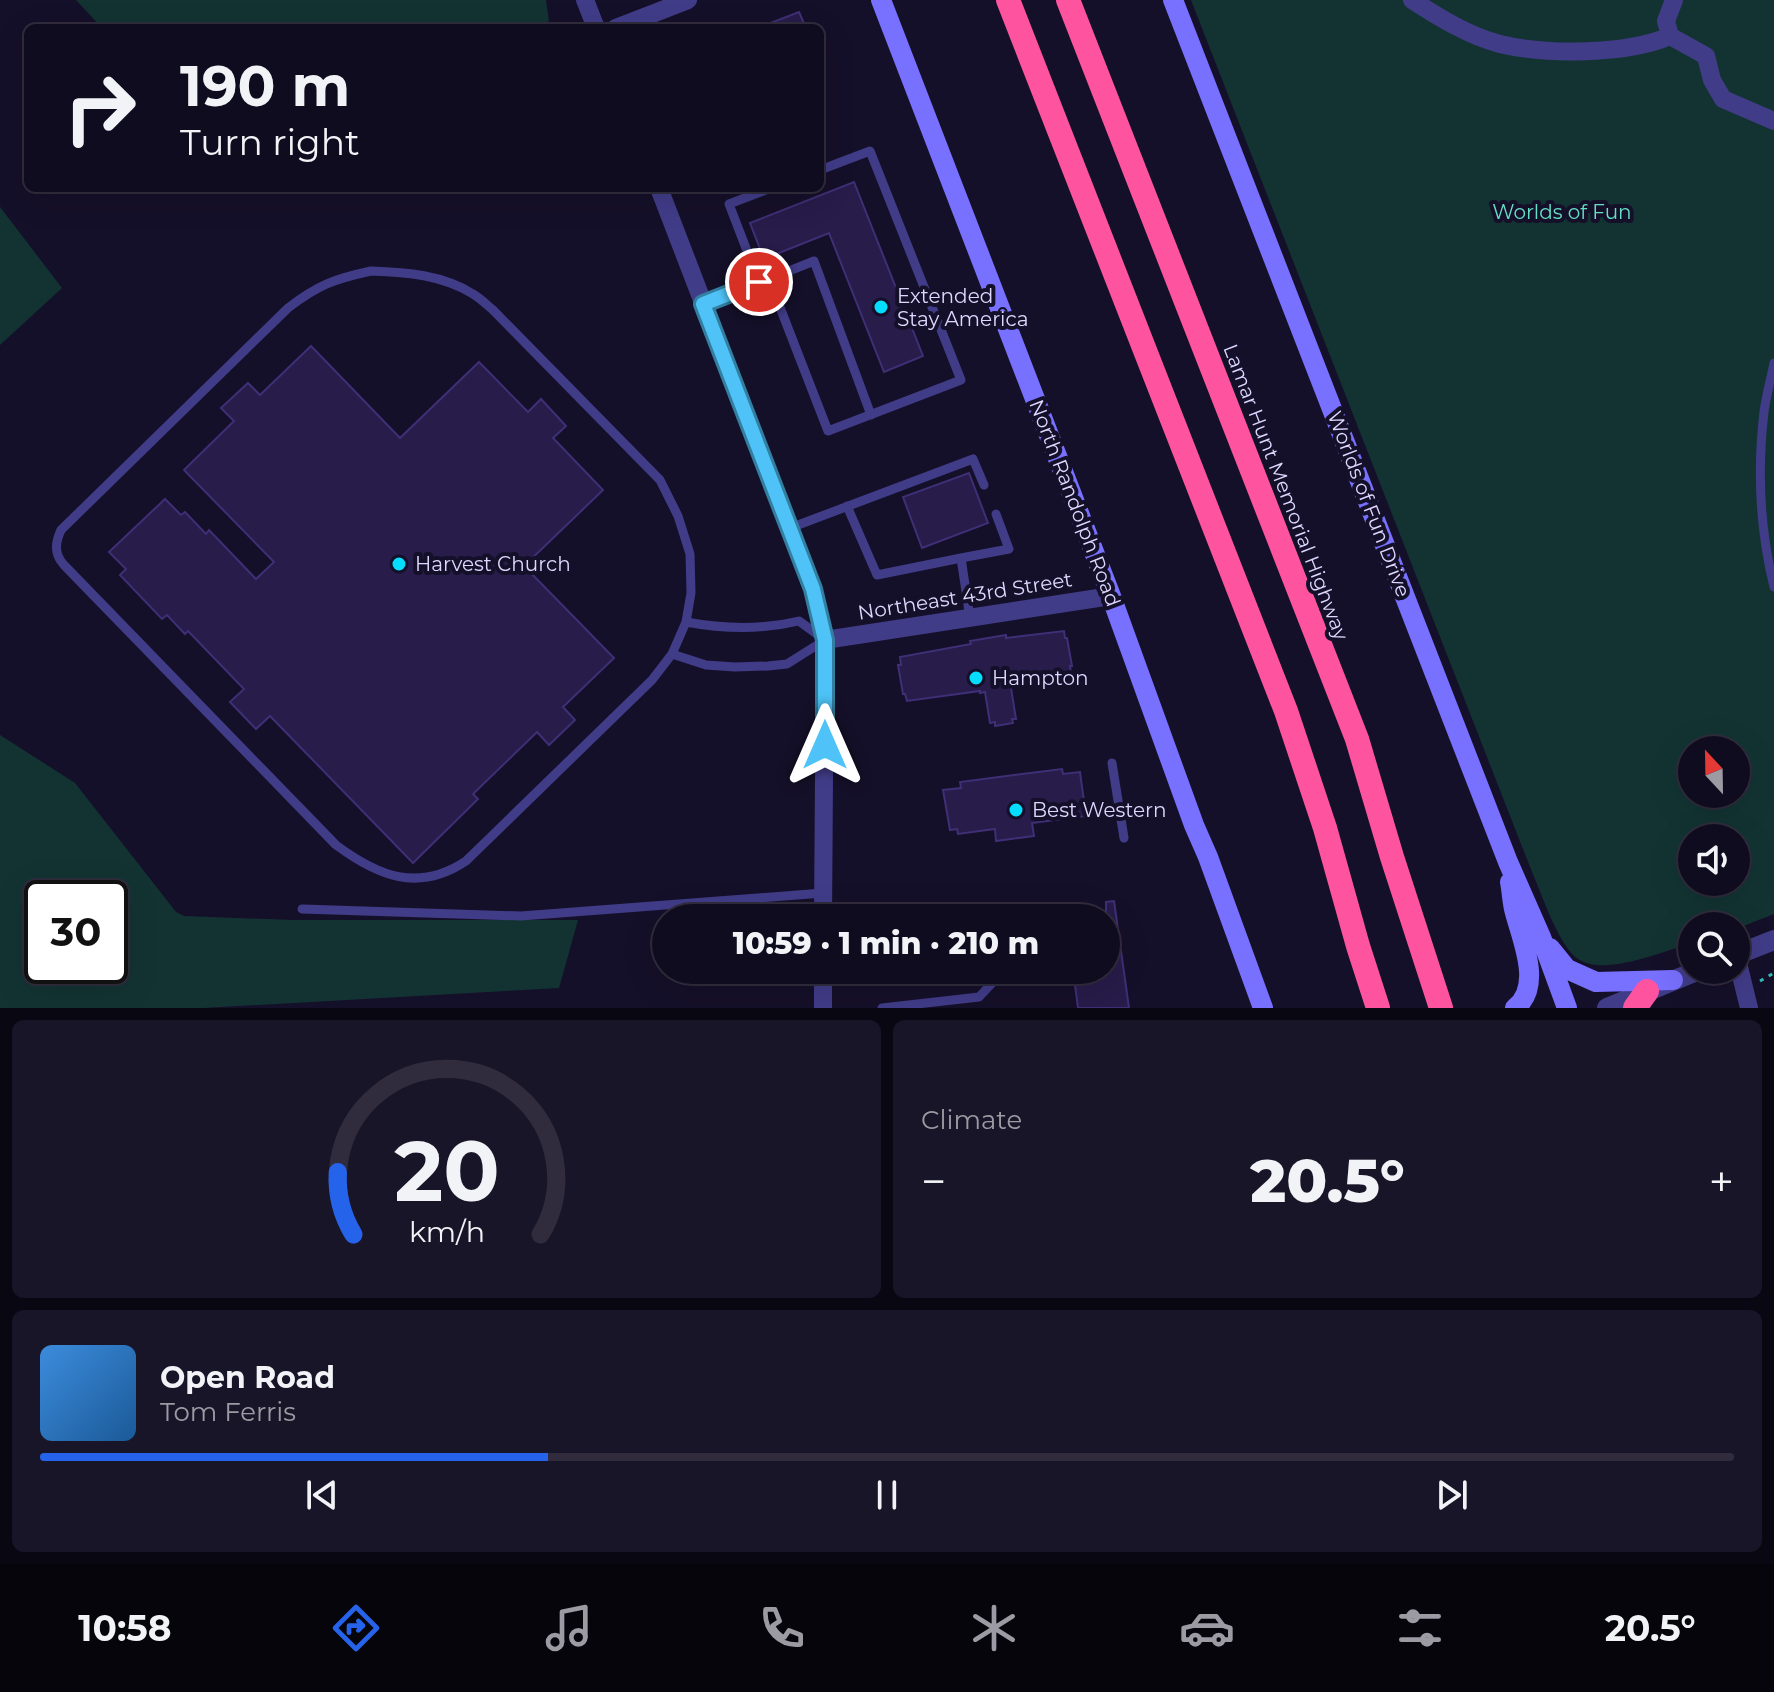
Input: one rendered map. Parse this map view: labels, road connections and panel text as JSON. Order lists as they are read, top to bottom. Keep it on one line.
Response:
{"streets":{"highway":["Lamar Hunt Memorial Highway"],"main road":["North Randolph Road","Worlds of Fun Drive"],"street":["Northeast 43rd Street"]},"crossings":[["North Randolph Road","Northeast 43rd Street"]],"parks":["Worlds of Fun"],"places":["Extended Stay America","Harvest Church","Hampton","Best Western"],"north":"top","page":{"turn":["190 m","Turn right"],"limit":"30","trip":"10:59 · 1 min · 210 m","tile":"Climate","heat":["−","20.5°","+"],"song":["Open Road","Tom Ferris"],"tabs":["10:58","20.5°"],"gauge":["20","km/h"]}}
